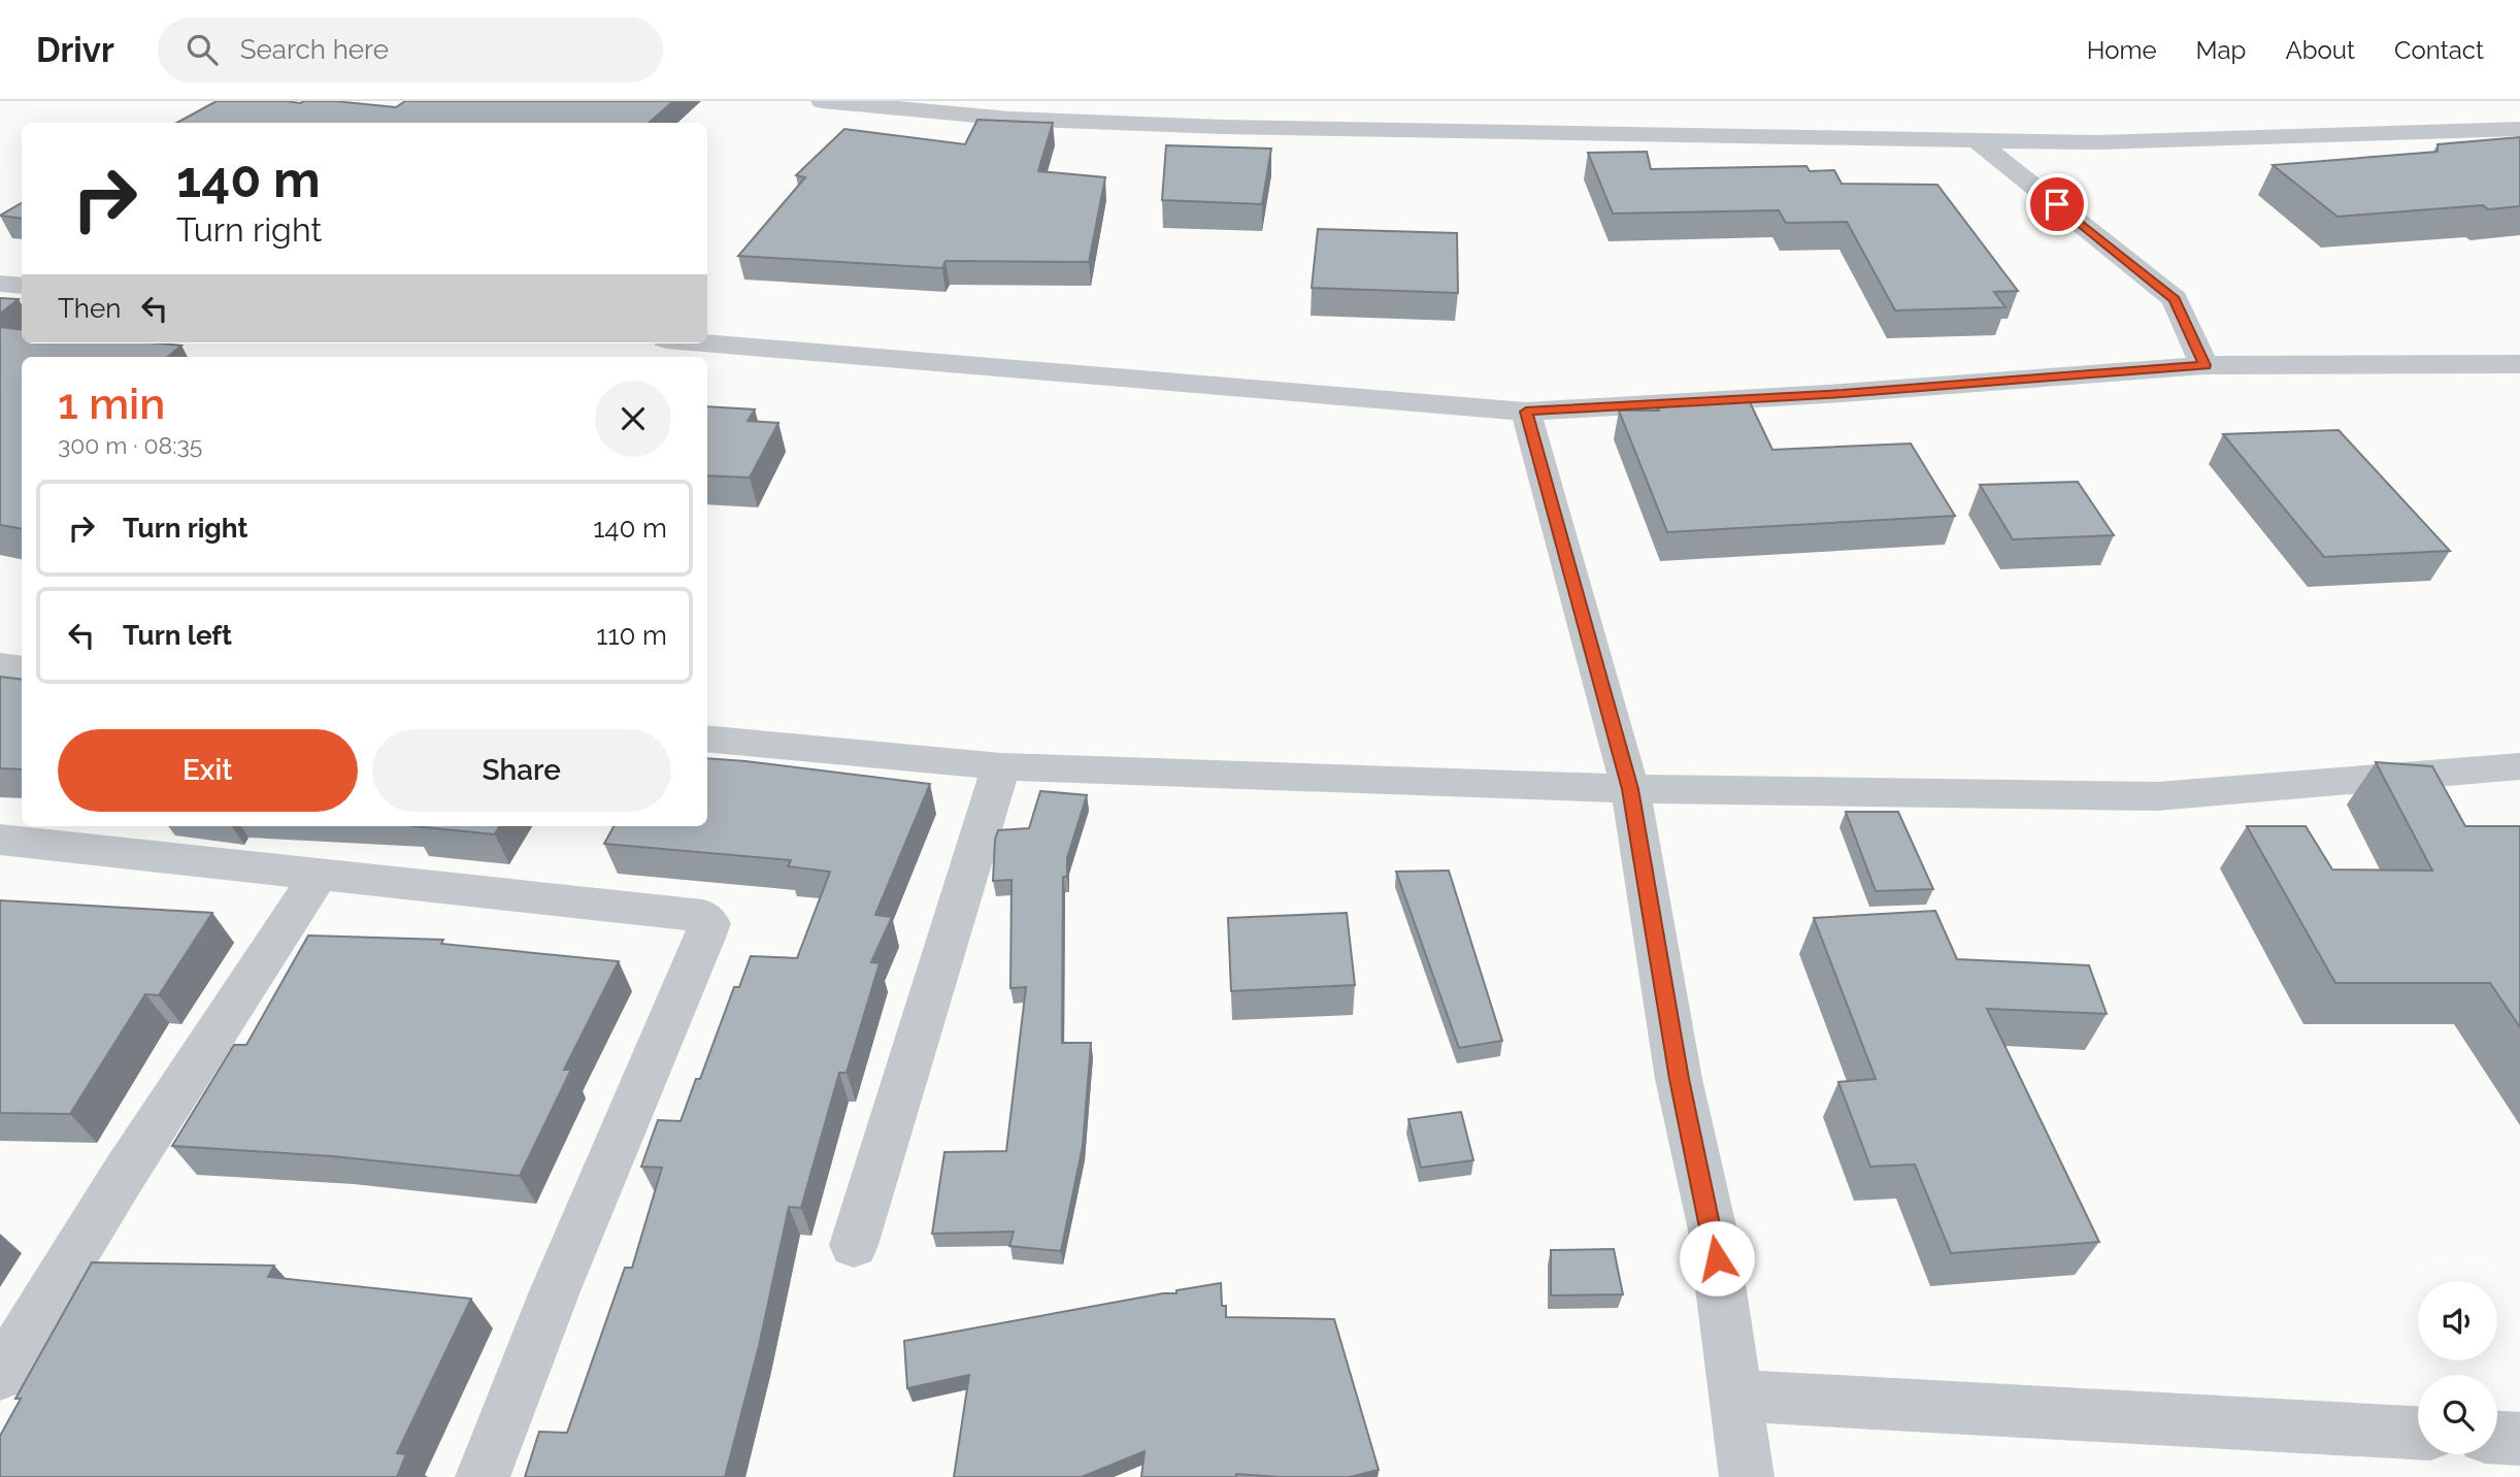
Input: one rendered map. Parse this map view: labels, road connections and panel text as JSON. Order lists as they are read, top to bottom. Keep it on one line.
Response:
{"page":{"header":"Drivr","search":"Search here","nav":["Home","Map","About","Contact"],"turn":["140 m","Turn right"],"then":"Then","heading":["1 min","300 m · 08:35"],"list":[{"name":"Turn right","value":"140 m"},{"name":"Turn left","value":"110 m"}],"buttons":["Exit","Share"]}}
